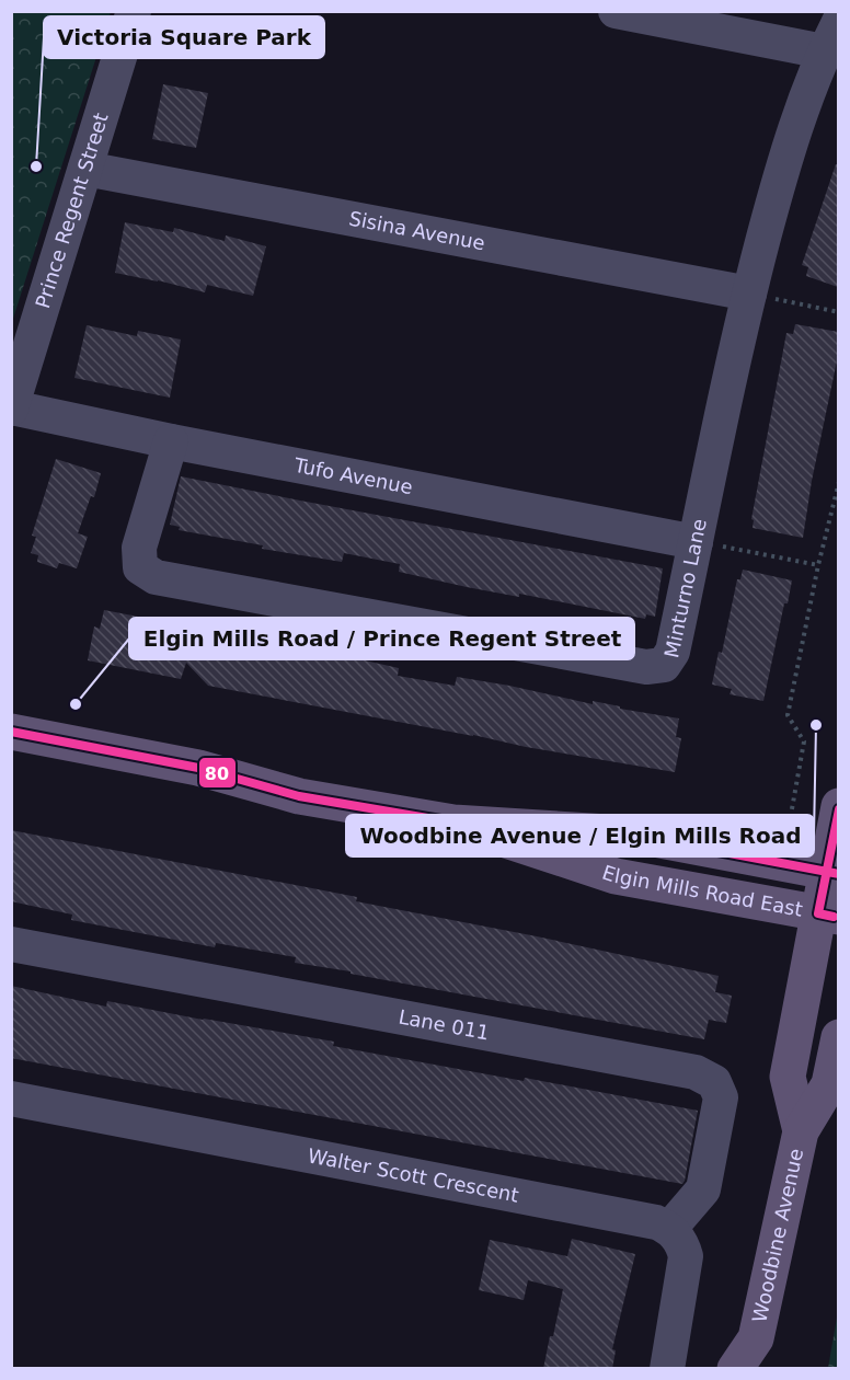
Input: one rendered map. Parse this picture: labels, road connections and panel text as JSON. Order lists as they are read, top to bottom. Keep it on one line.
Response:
{"streets":{"main road":["Elgin Mills Road East","Woodbine Avenue"],"street":["Prince Regent Street","Sisina Avenue","Tufo Avenue","Minturno Lane","Lane 011","Walter Scott Crescent"]},"crossings":[["Prince Regent Street","Sisina Avenue"],["Prince Regent Street","Tufo Avenue"],["Sisina Avenue","Minturno Lane"],["Tufo Avenue","Minturno Lane"],["Elgin Mills Road East","Woodbine Avenue"],["Lane 011","Walter Scott Crescent"]],"places":["Victoria Square Park","Elgin Mills Road / Prince Regent Street","Woodbine Avenue / Elgin Mills Road"],"lines":["transit line 80"]}
